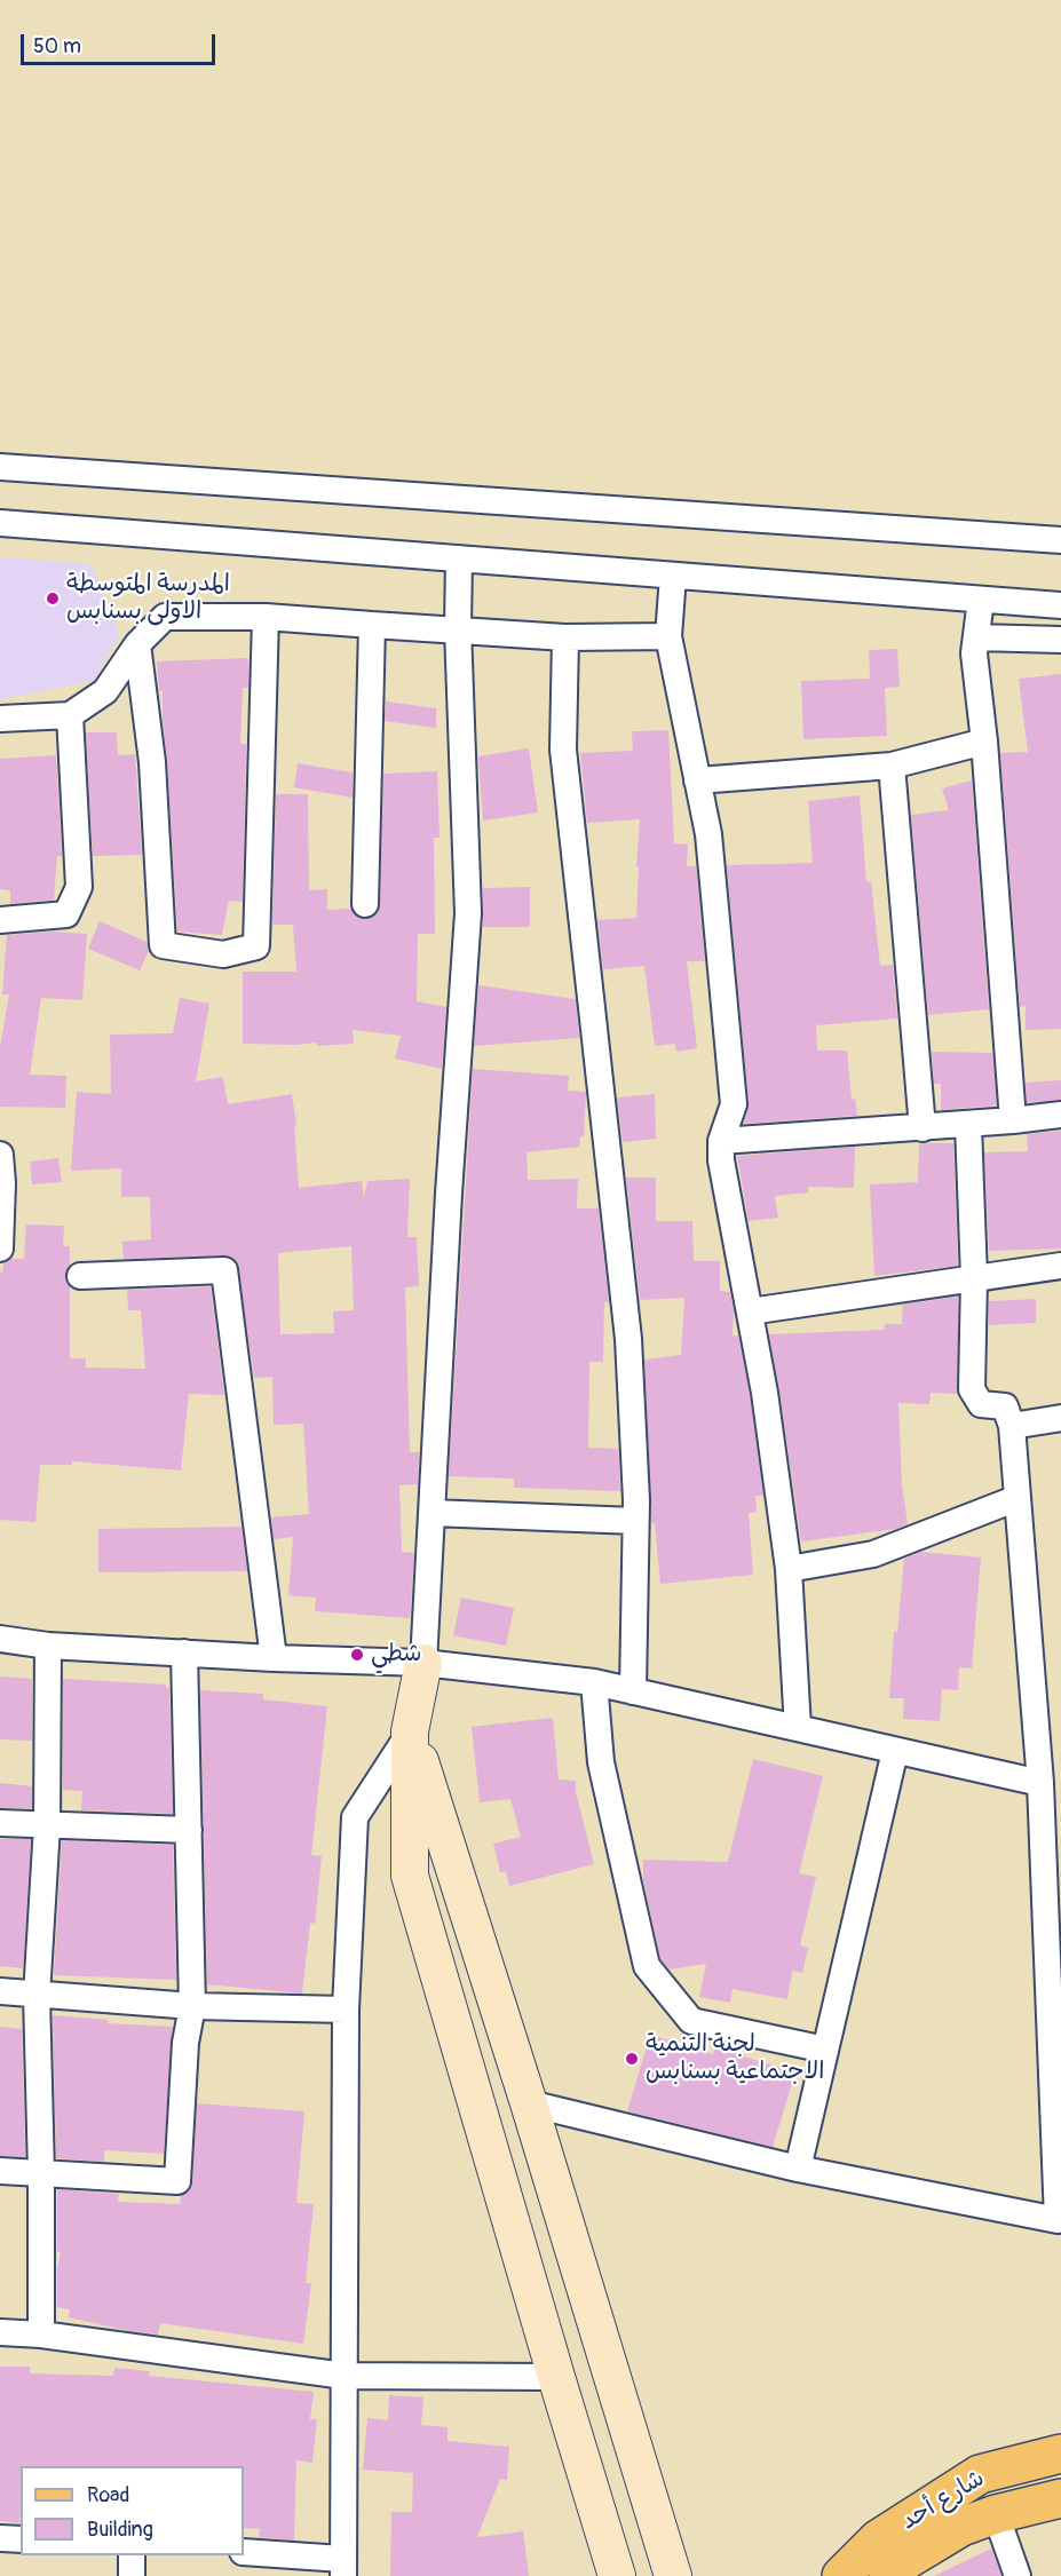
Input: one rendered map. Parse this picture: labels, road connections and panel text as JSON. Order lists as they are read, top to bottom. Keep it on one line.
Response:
{"streets":{"main road":["شارع أحد"]},"places":["المدرسة المتوسطة الاولى بسنابس","شطي","لجنة التنمية الاجتماعية بسنابس"],"legend":["Road","Building"],"scale_bar":"50 m"}
